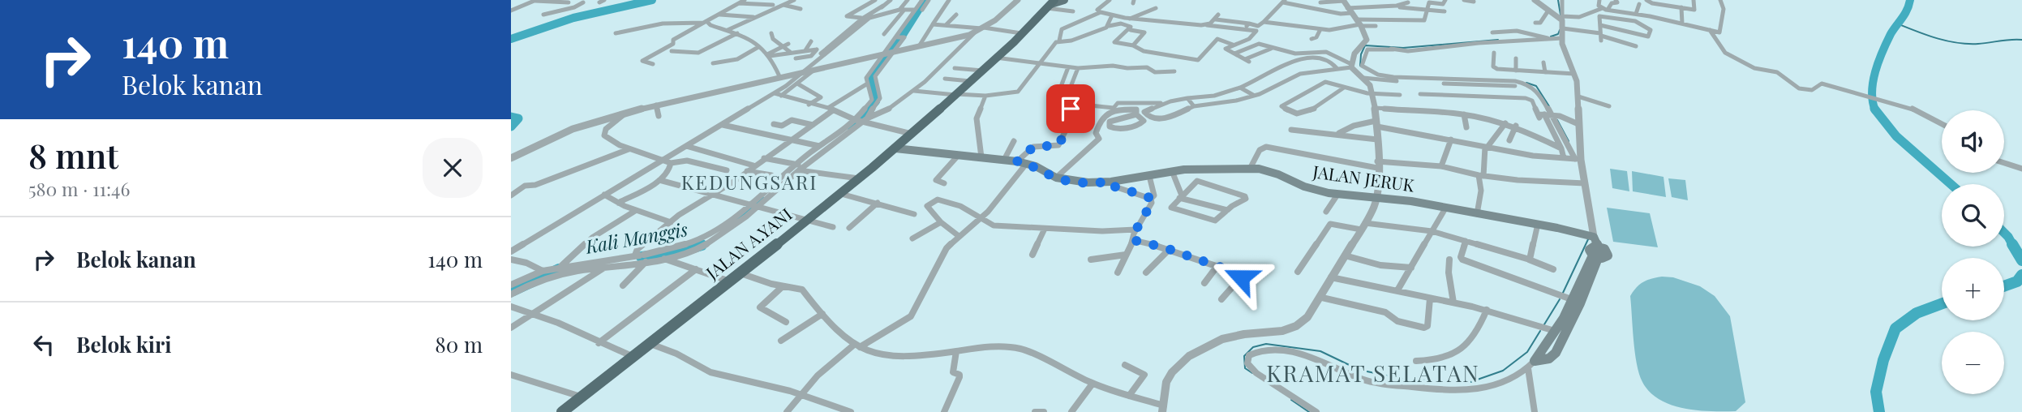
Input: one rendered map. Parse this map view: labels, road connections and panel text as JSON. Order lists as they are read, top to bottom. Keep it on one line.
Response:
{"streets":{"highway":["JALAN A.YANI"],"main road":["JALAN JERUK"]},"crossings":[["JALAN JERUK","JALAN A.YANI"]],"districts":["KEDUNGSARI","KRAMAT SELATAN"],"water":["Kali Manggis"],"page":{"turn":["140 m","Belok kanan"],"map_buttons":["+","−"],"heading":["8 mnt","580 m · 11:46"],"list":[{"name":"Belok kanan","value":"140 m"},{"name":"Belok kiri","value":"80 m"}]}}
